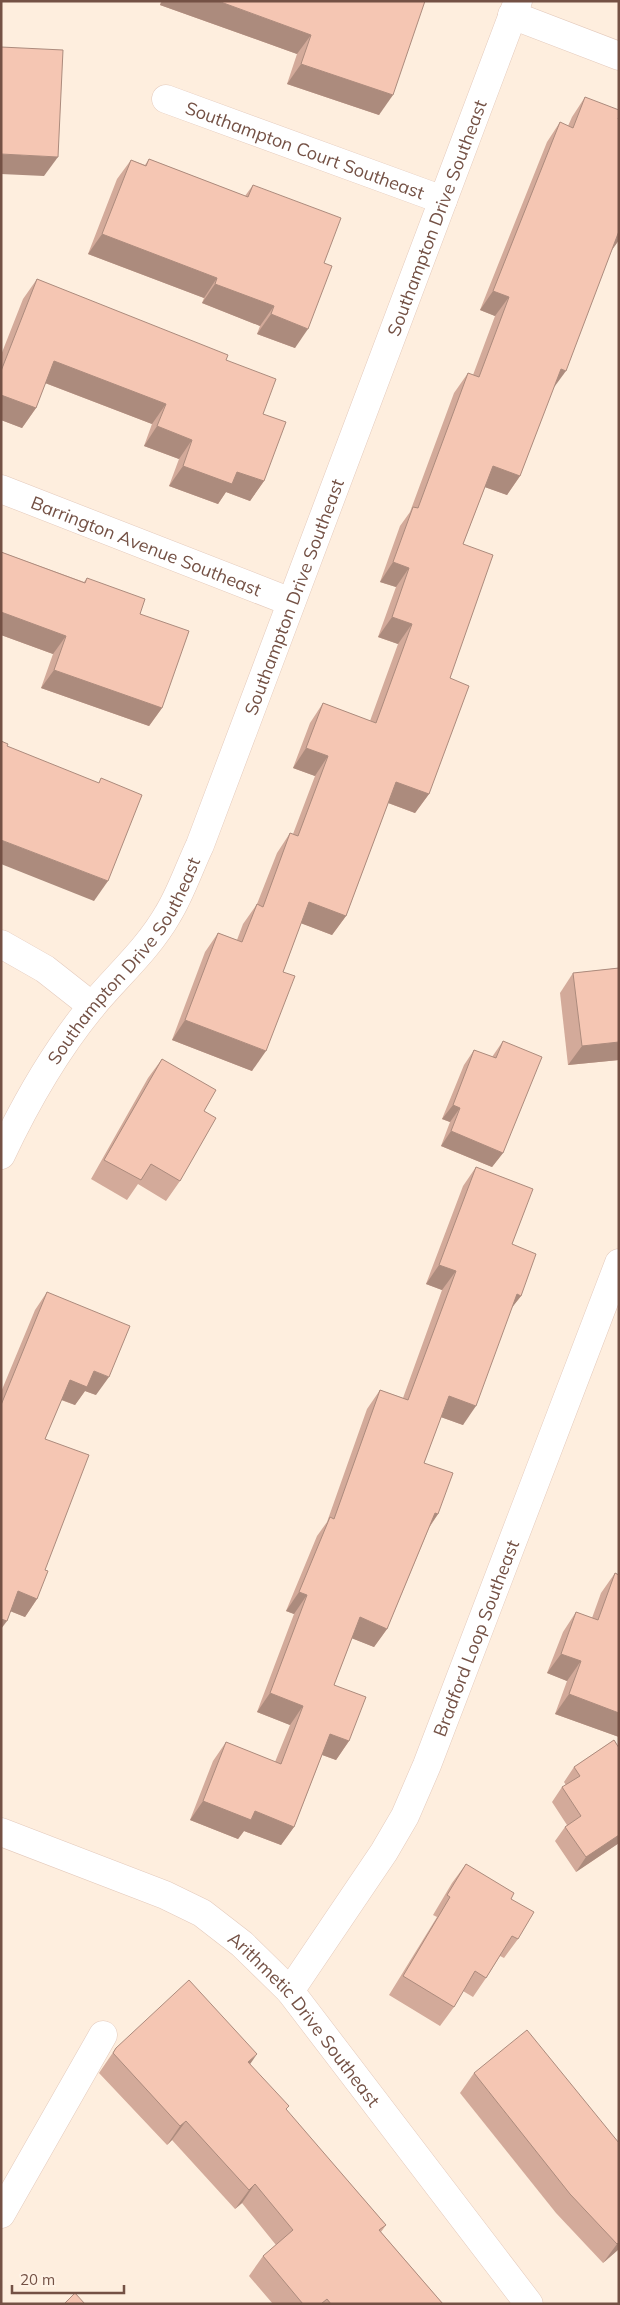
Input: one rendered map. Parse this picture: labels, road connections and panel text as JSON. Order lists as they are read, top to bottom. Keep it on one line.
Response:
{"streets":{"street":["Southampton Court Southeast","Southampton Drive Southeast","Barrington Avenue Southeast","Bradford Loop Southeast","Arithmetic Drive Southeast"]},"crossings":[["Southampton Court Southeast","Southampton Drive Southeast"],["Southampton Drive Southeast","Barrington Avenue Southeast"],["Bradford Loop Southeast","Arithmetic Drive Southeast"]],"scale_bar":"20 m"}
